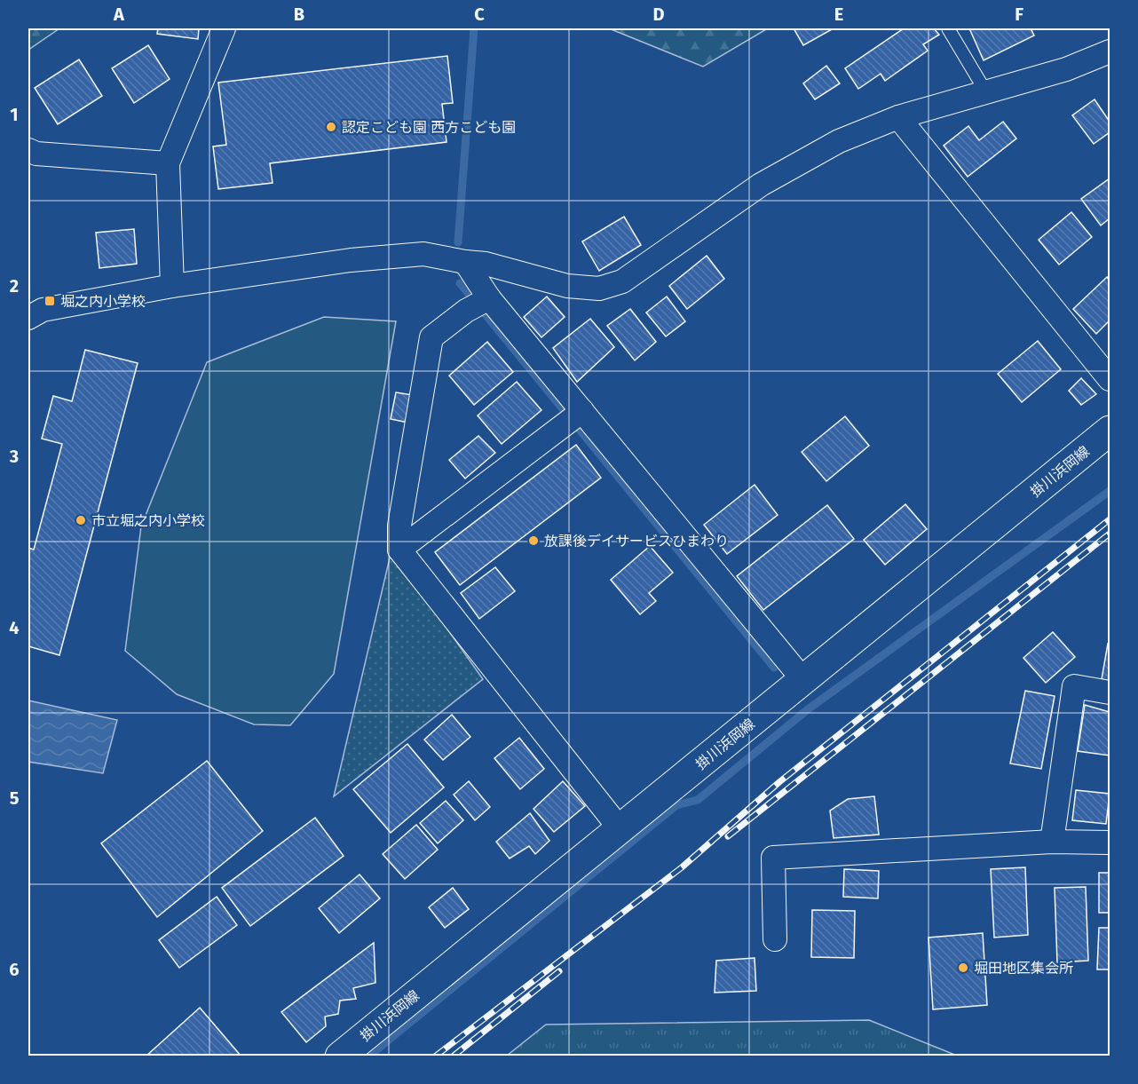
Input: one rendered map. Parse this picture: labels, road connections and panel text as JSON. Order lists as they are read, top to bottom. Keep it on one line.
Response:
{"streets":{"main road":["掛川浜岡線"]},"places":{"other":["認定こども園 西方こども園","市立堀之内小学校","放課後デイサービスひまわり","堀田地区集会所"],"transit":["堀之内小学校"]},"grid":{"columns":["A","B","C","D","E","F"],"rows":["1","2","3","4","5","6"]}}
